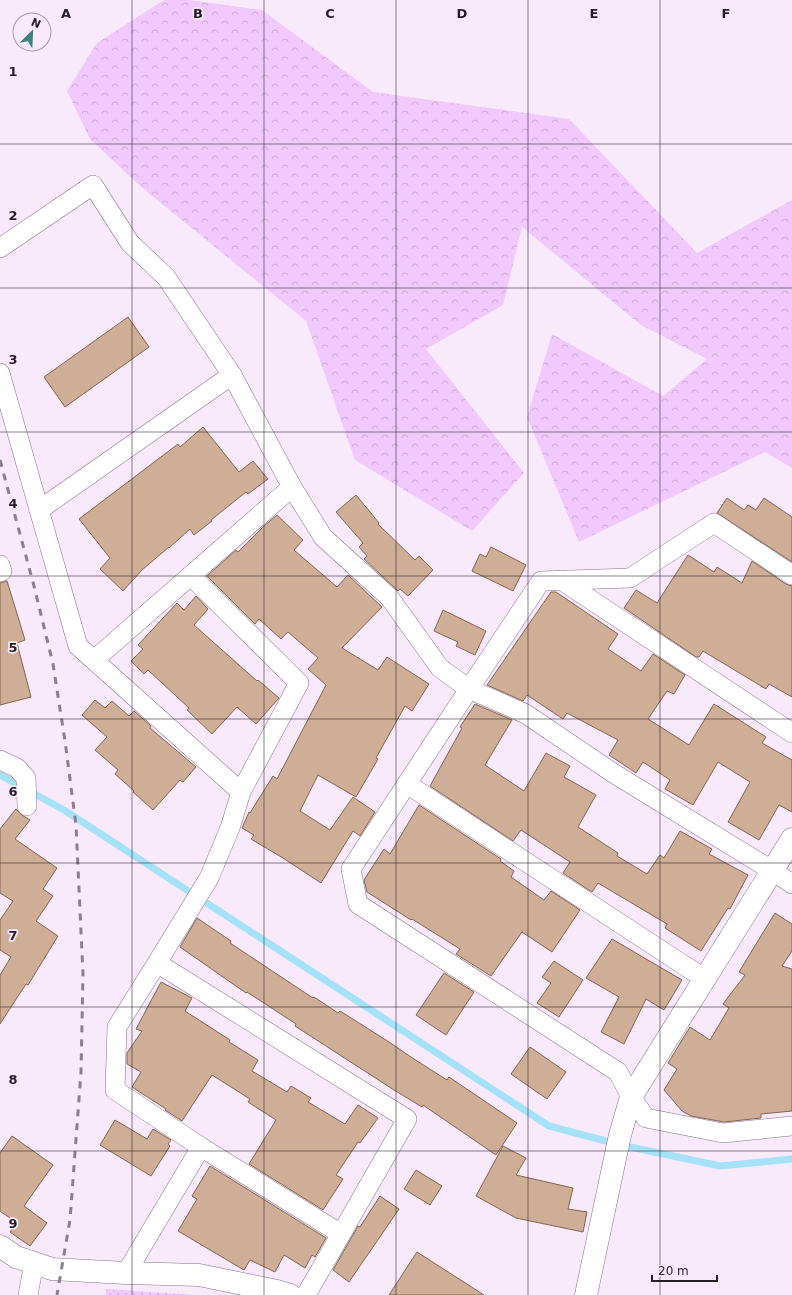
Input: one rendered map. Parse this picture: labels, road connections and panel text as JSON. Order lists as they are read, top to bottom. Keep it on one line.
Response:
{"scale_bar":"20 m","north":"top right","grid":{"columns":["A","B","C","D","E","F"],"rows":["1","2","3","4","5","6","7","8","9"]}}
